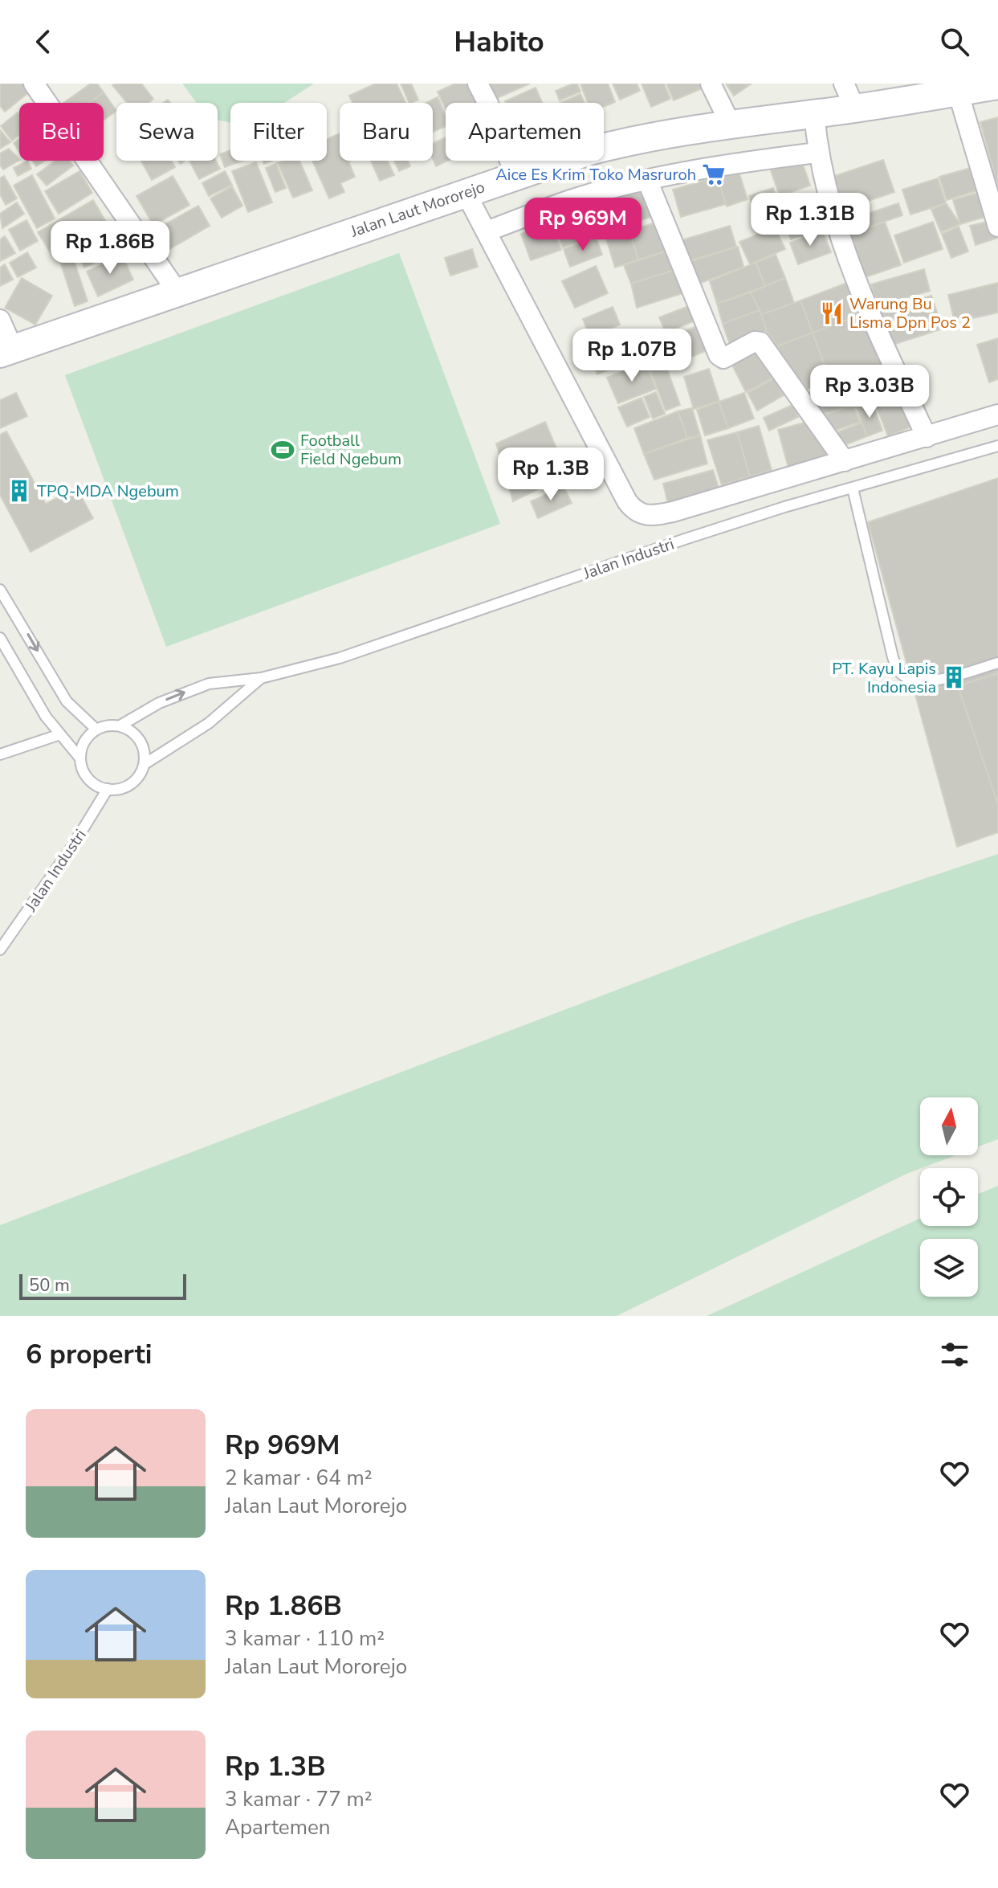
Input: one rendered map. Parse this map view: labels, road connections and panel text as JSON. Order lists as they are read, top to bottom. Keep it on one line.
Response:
{"streets":{"street":["Jalan Laut Mororejo"],"lane":["Jalan Industri"]},"places":{"supermarket":["Aice Es Krim Toko Masruroh"],"restaurant":["Warung Bu Lisma Dpn Pos 2"],"sports":["Football Field Ngebum"],"building":["TPQ-MDA Ngebum","PT. Kayu Lapis Indonesia"]},"scale_bar":"50 m","north":"top","page":{"header":"Habito","chip":["Beli","Sewa","Filter","Baru","Apartemen"],"price":["Rp 1.31B","Rp 969M","Rp 1.86B","Rp 1.07B","Rp 3.03B","Rp 1.3B"],"scale":"50 m","heading":"6 properti","list":[{"name":"Rp 969M","note":"2 kamar · 64 m² · Jalan Laut Mororejo"},{"name":"Rp 1.86B","note":"3 kamar · 110 m² · Jalan Laut Mororejo"},{"name":"Rp 1.3B","note":"3 kamar · 77 m² · Apartemen"}]}}
